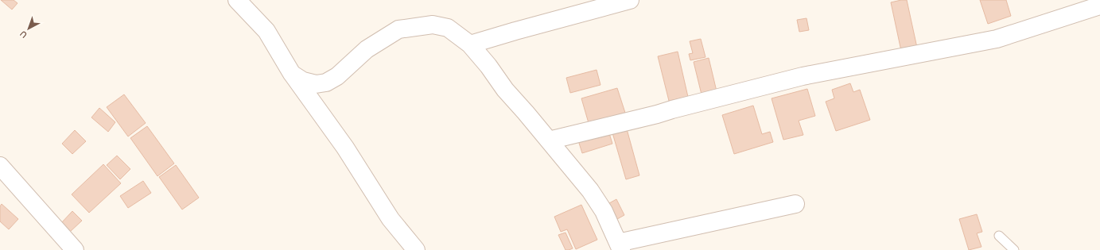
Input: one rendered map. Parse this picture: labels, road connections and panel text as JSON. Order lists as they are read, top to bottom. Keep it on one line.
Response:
{"north":"bottom left"}
